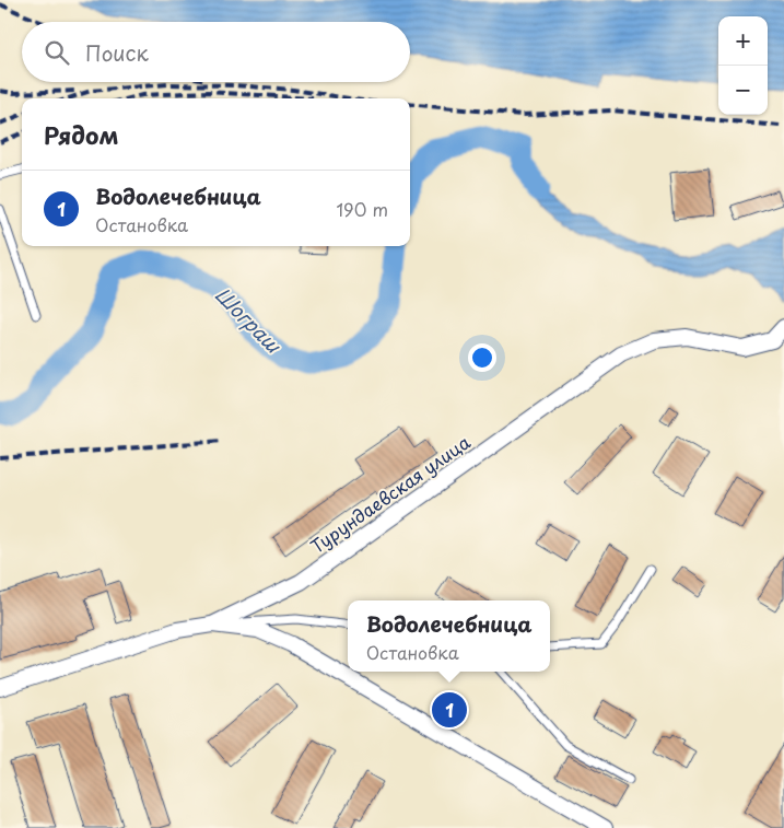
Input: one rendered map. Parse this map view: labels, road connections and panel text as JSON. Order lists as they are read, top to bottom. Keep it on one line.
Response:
{"streets":{"street":["Турундаевская улица"]},"water":["Шограш"],"page":{"map_buttons":["+","−"],"search":"Поиск","heading":"Рядом","list":[{"mark":"1","name":"Водолечебница","note":"Остановка","value":"190 m"}],"popup":["Водолечебница","Остановка"],"pins":"1"}}
